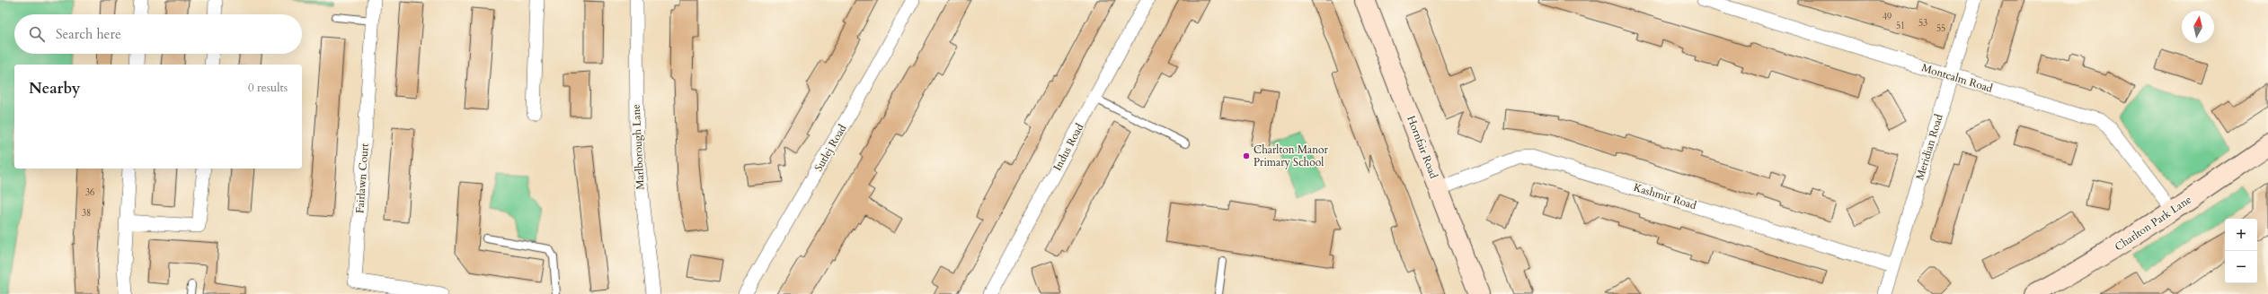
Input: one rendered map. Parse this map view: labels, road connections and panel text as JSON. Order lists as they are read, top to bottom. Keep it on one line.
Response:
{"streets":{"street":["Montcalm Road","Marlborough Lane","Indus Road","Hornfair Road","Meridian Road","Sutlej Road","Fairlawn Court","Kashmir Road","Charlton Park Lane"]},"crossings":[["Montcalm Road","Meridian Road"],["Montcalm Road","Charlton Park Lane"],["Hornfair Road","Kashmir Road"],["Meridian Road","Kashmir Road"]],"places":["Charlton Manor Primary School"],"house_numbers":["49","53","51","55","36","38"],"north":"top","page":{"search":"Search here","heading":["Nearby","0 results"],"map_buttons":["+","−"]}}
